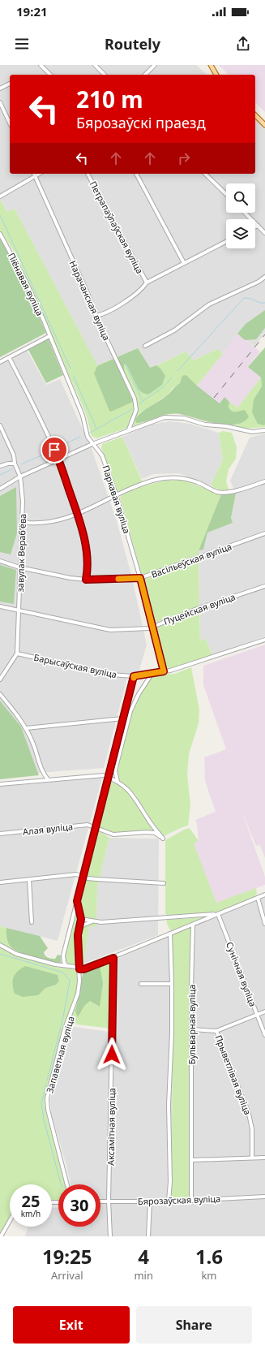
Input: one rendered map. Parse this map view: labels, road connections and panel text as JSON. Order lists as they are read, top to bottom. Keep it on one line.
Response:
{"streets":{"street":["Петрапаўлаўская вуліца","Піёнавая вуліца","Нарачанская вуліца","Паркавая вуліца","завулак Верабʼёва","Васільеўская вуліца","Пуцейская вуліца","Барысаўская вуліца","Алая вуліца","Сунічная вуліца","Бульварная вуліца","Запаветная вуліца","Прыветлівая вуліца","Аксамітная вуліца","Бярозаўская вуліца"]},"crossings":[["Піёнавая вуліца","Паркавая вуліца"],["Паркавая вуліца","Васільеўская вуліца"],["Паркавая вуліца","Пуцейская вуліца"],["Паркавая вуліца","Барысаўская вуліца"],["завулак Верабʼёва","Васільеўская вуліца"],["завулак Верабʼёва","Пуцейская вуліца"],["завулак Верабʼёва","Барысаўская вуліца"],["Сунічная вуліца","Прыветлівая вуліца"],["Бульварная вуліца","Прыветлівая вуліца"],["Бульварная вуліца","Бярозаўская вуліца"],["Аксамітная вуліца","Бярозаўская вуліца"]],"page":{"status":"19:21","header":"Routely","turn":["210 m","Бярозаўскі праезд"],"speed":"25 km/h","limit":"30","eta":["19:25","Arrival","4","min","1.6","km"],"buttons":["Exit","Share"]}}
